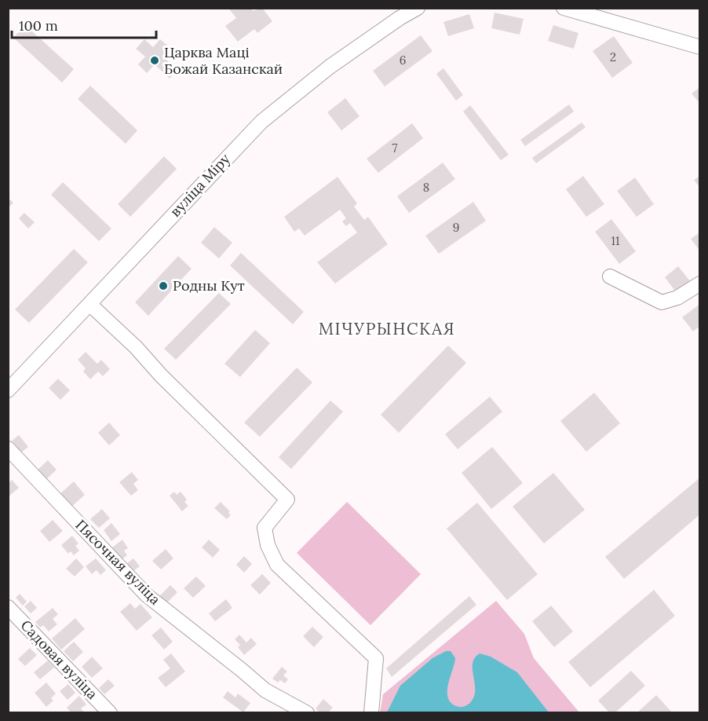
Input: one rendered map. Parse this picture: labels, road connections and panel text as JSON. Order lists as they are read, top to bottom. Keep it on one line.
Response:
{"streets":{"street":["вуліца Міру","Пясочная вуліца","Садовая вуліца"]},"districts":["МІЧУРЫНСКАЯ"],"places":["Царква Маці Божай Казанскай","Родны Кут"],"house_numbers":["2","6","7","8","9","11"],"scale_bar":"100 m"}
